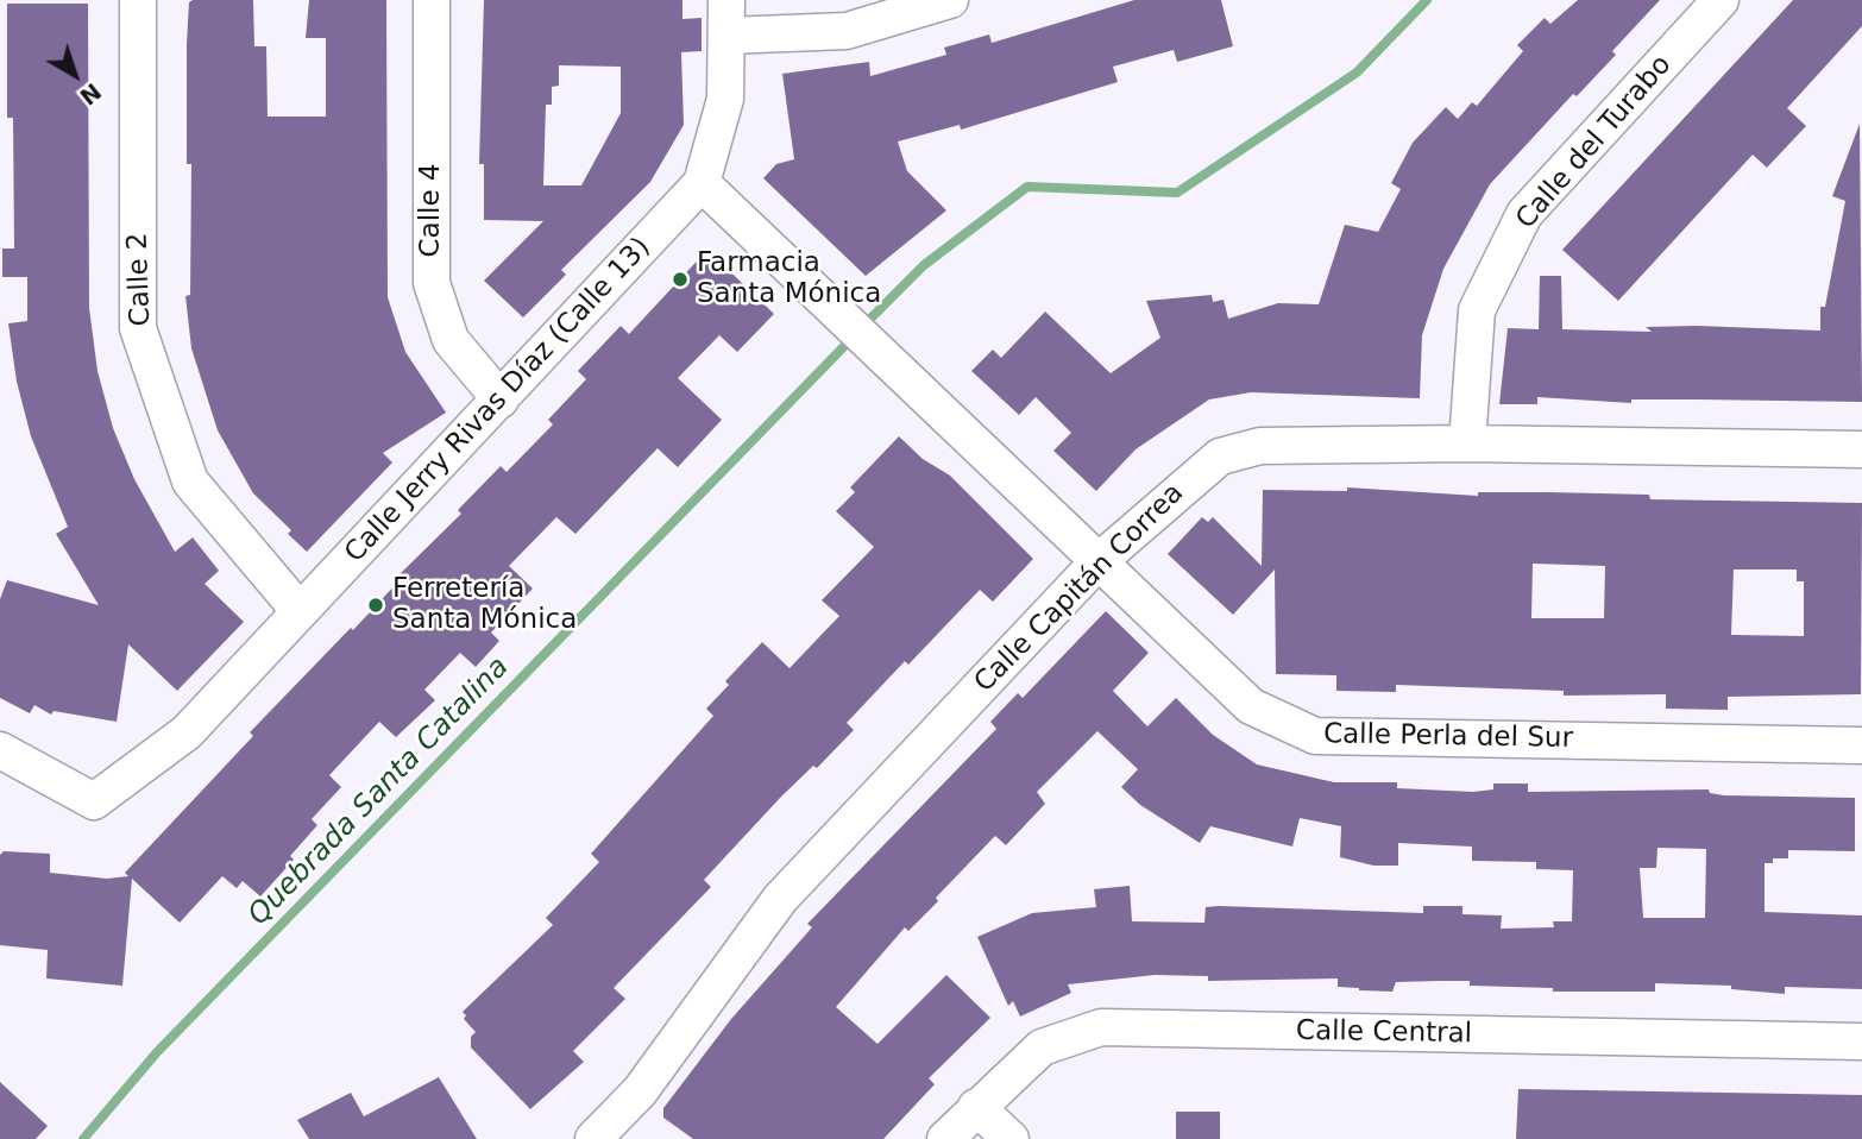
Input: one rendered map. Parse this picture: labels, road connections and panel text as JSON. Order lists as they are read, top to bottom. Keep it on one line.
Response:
{"streets":{"street":["Calle del Turabo","Calle 4","Calle 2","Calle Jerry Rivas Díaz (Calle 13)","Calle Capitán Correa","Calle Perla del Sur","Calle Central"]},"crossings":[["Calle del Turabo","Calle Capitán Correa"],["Calle 4","Calle Jerry Rivas Díaz (Calle 13)"],["Calle 2","Calle Jerry Rivas Díaz (Calle 13)"],["Calle Jerry Rivas Díaz (Calle 13)","Calle Perla del Sur"],["Calle Capitán Correa","Calle Perla del Sur"]],"water":["Quebrada Santa Catalina"],"places":["Farmacia Santa Mónica","Ferretería Santa Mónica"],"north":"bottom right"}
